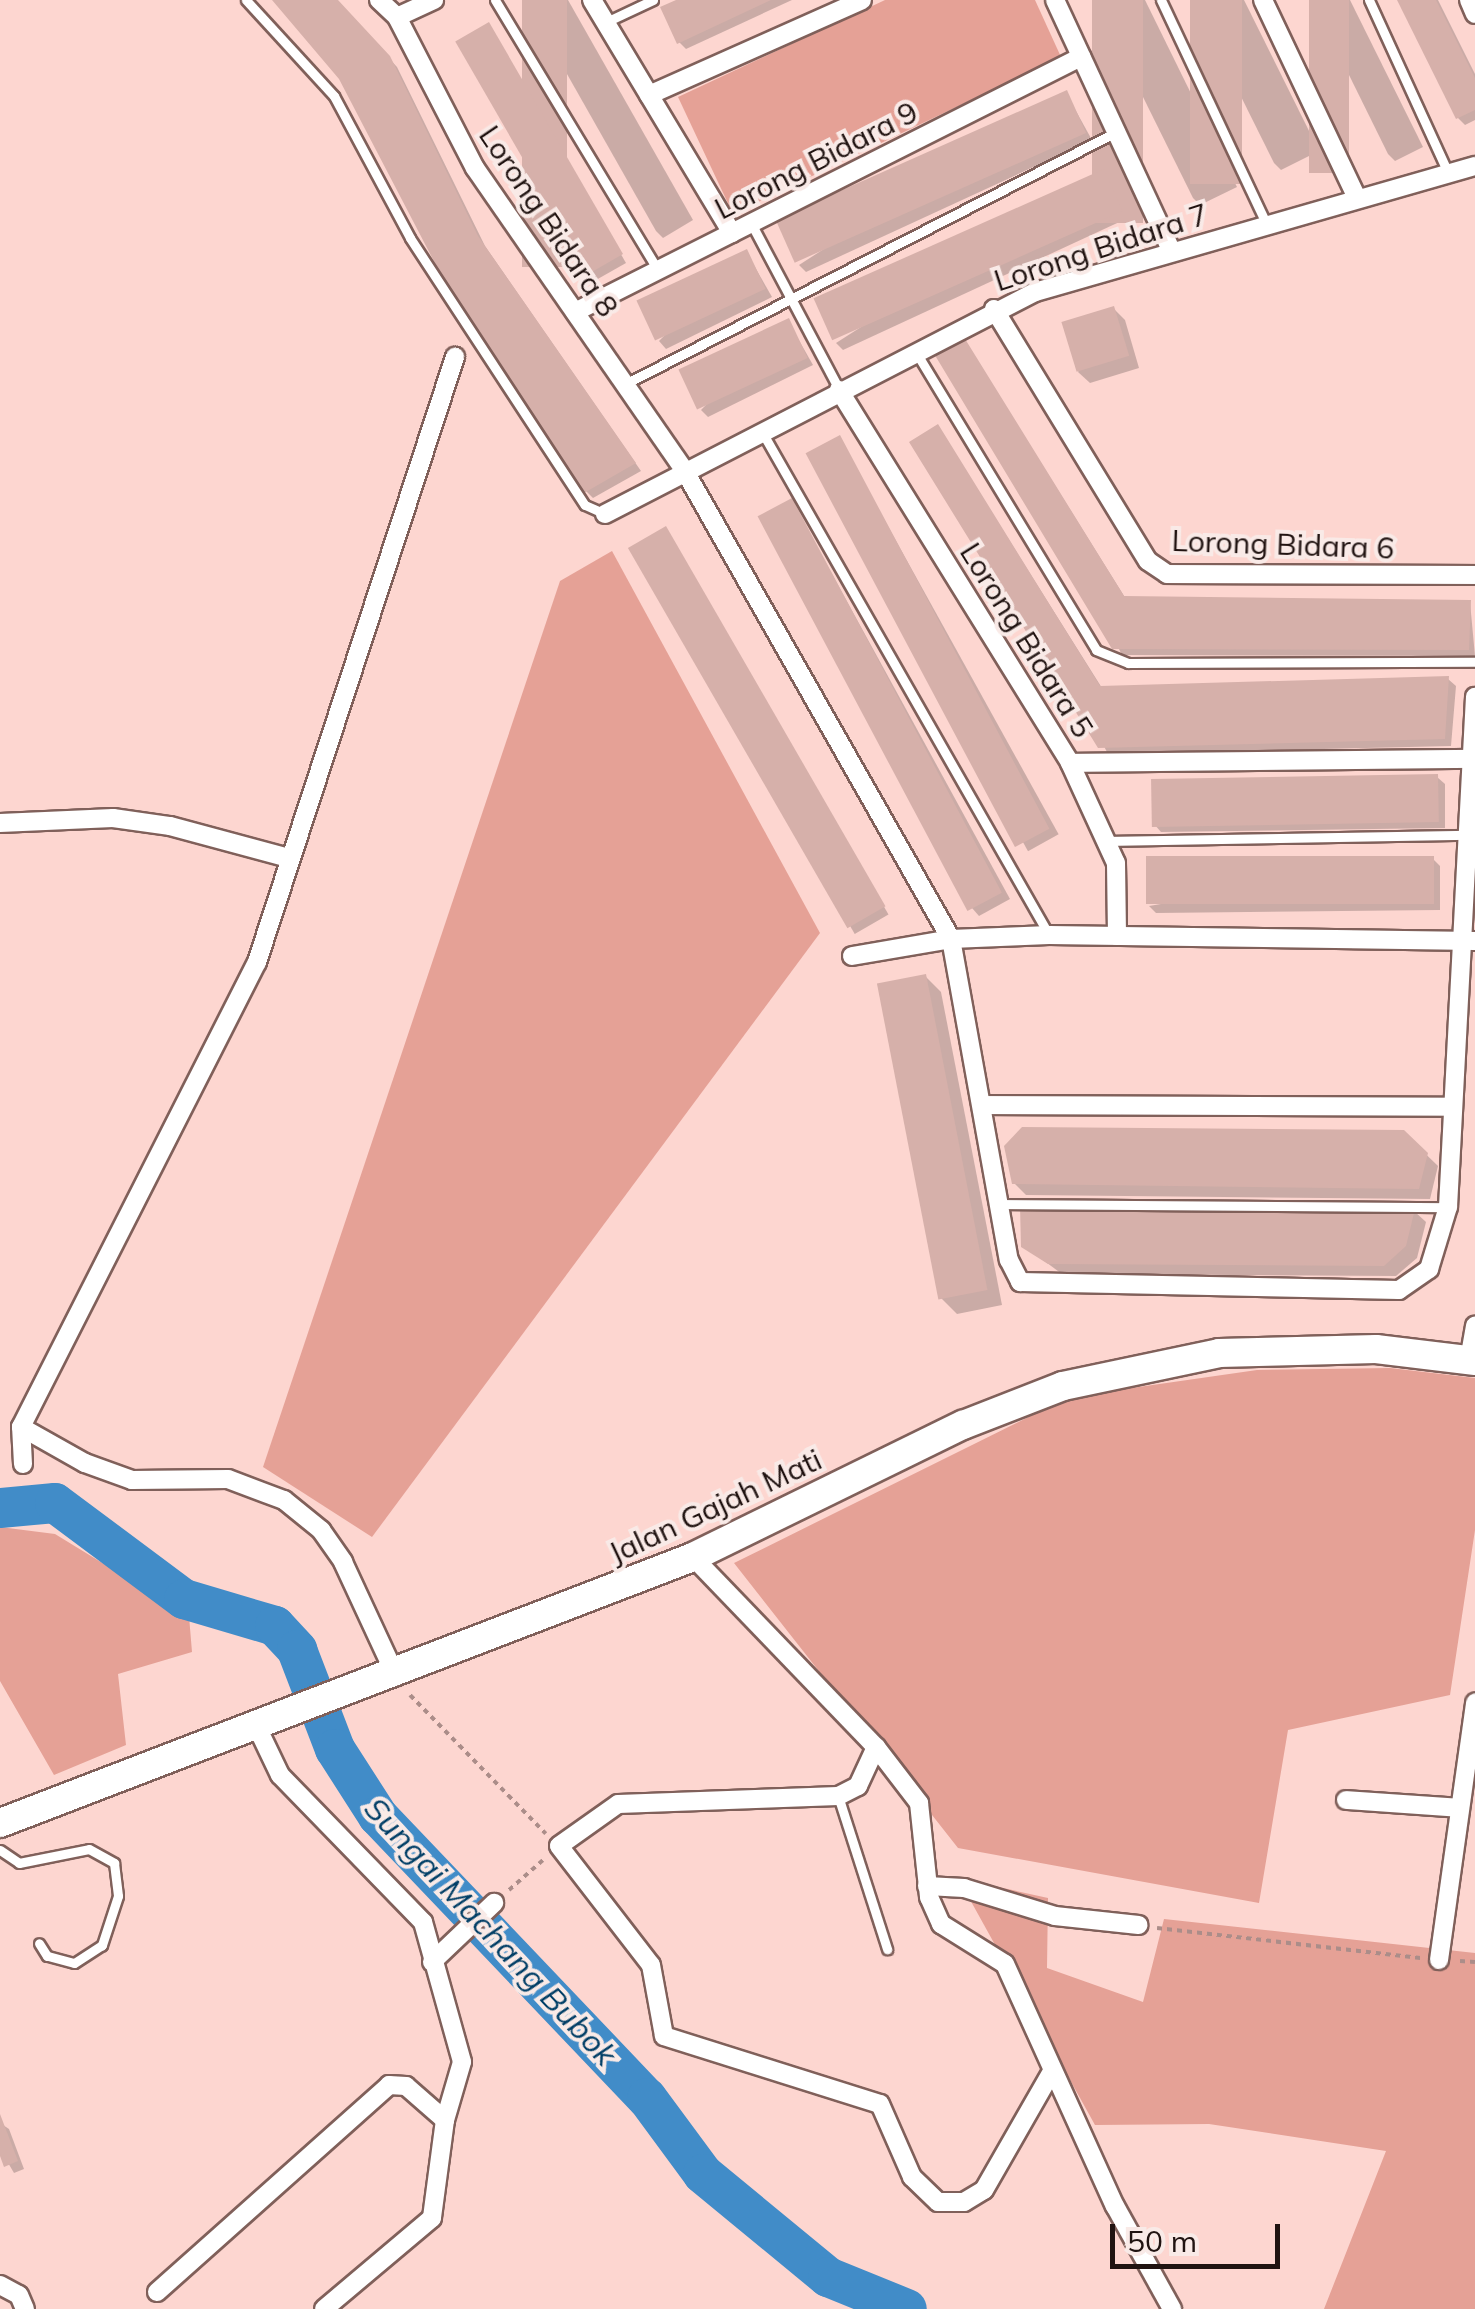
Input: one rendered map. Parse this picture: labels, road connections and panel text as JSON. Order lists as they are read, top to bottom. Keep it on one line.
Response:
{"streets":{"main road":["Jalan Gajah Mati"],"street":["Lorong Bidara 9","Lorong Bidara 8","Lorong Bidara 7","Lorong Bidara 6","Lorong Bidara 5"]},"crossings":[["Lorong Bidara 9","Lorong Bidara 8"],["Lorong Bidara 8","Lorong Bidara 7"],["Lorong Bidara 7","Lorong Bidara 6"],["Lorong Bidara 7","Lorong Bidara 5"]],"water":["Sungai Machang Bubok"],"scale_bar":"50 m"}
